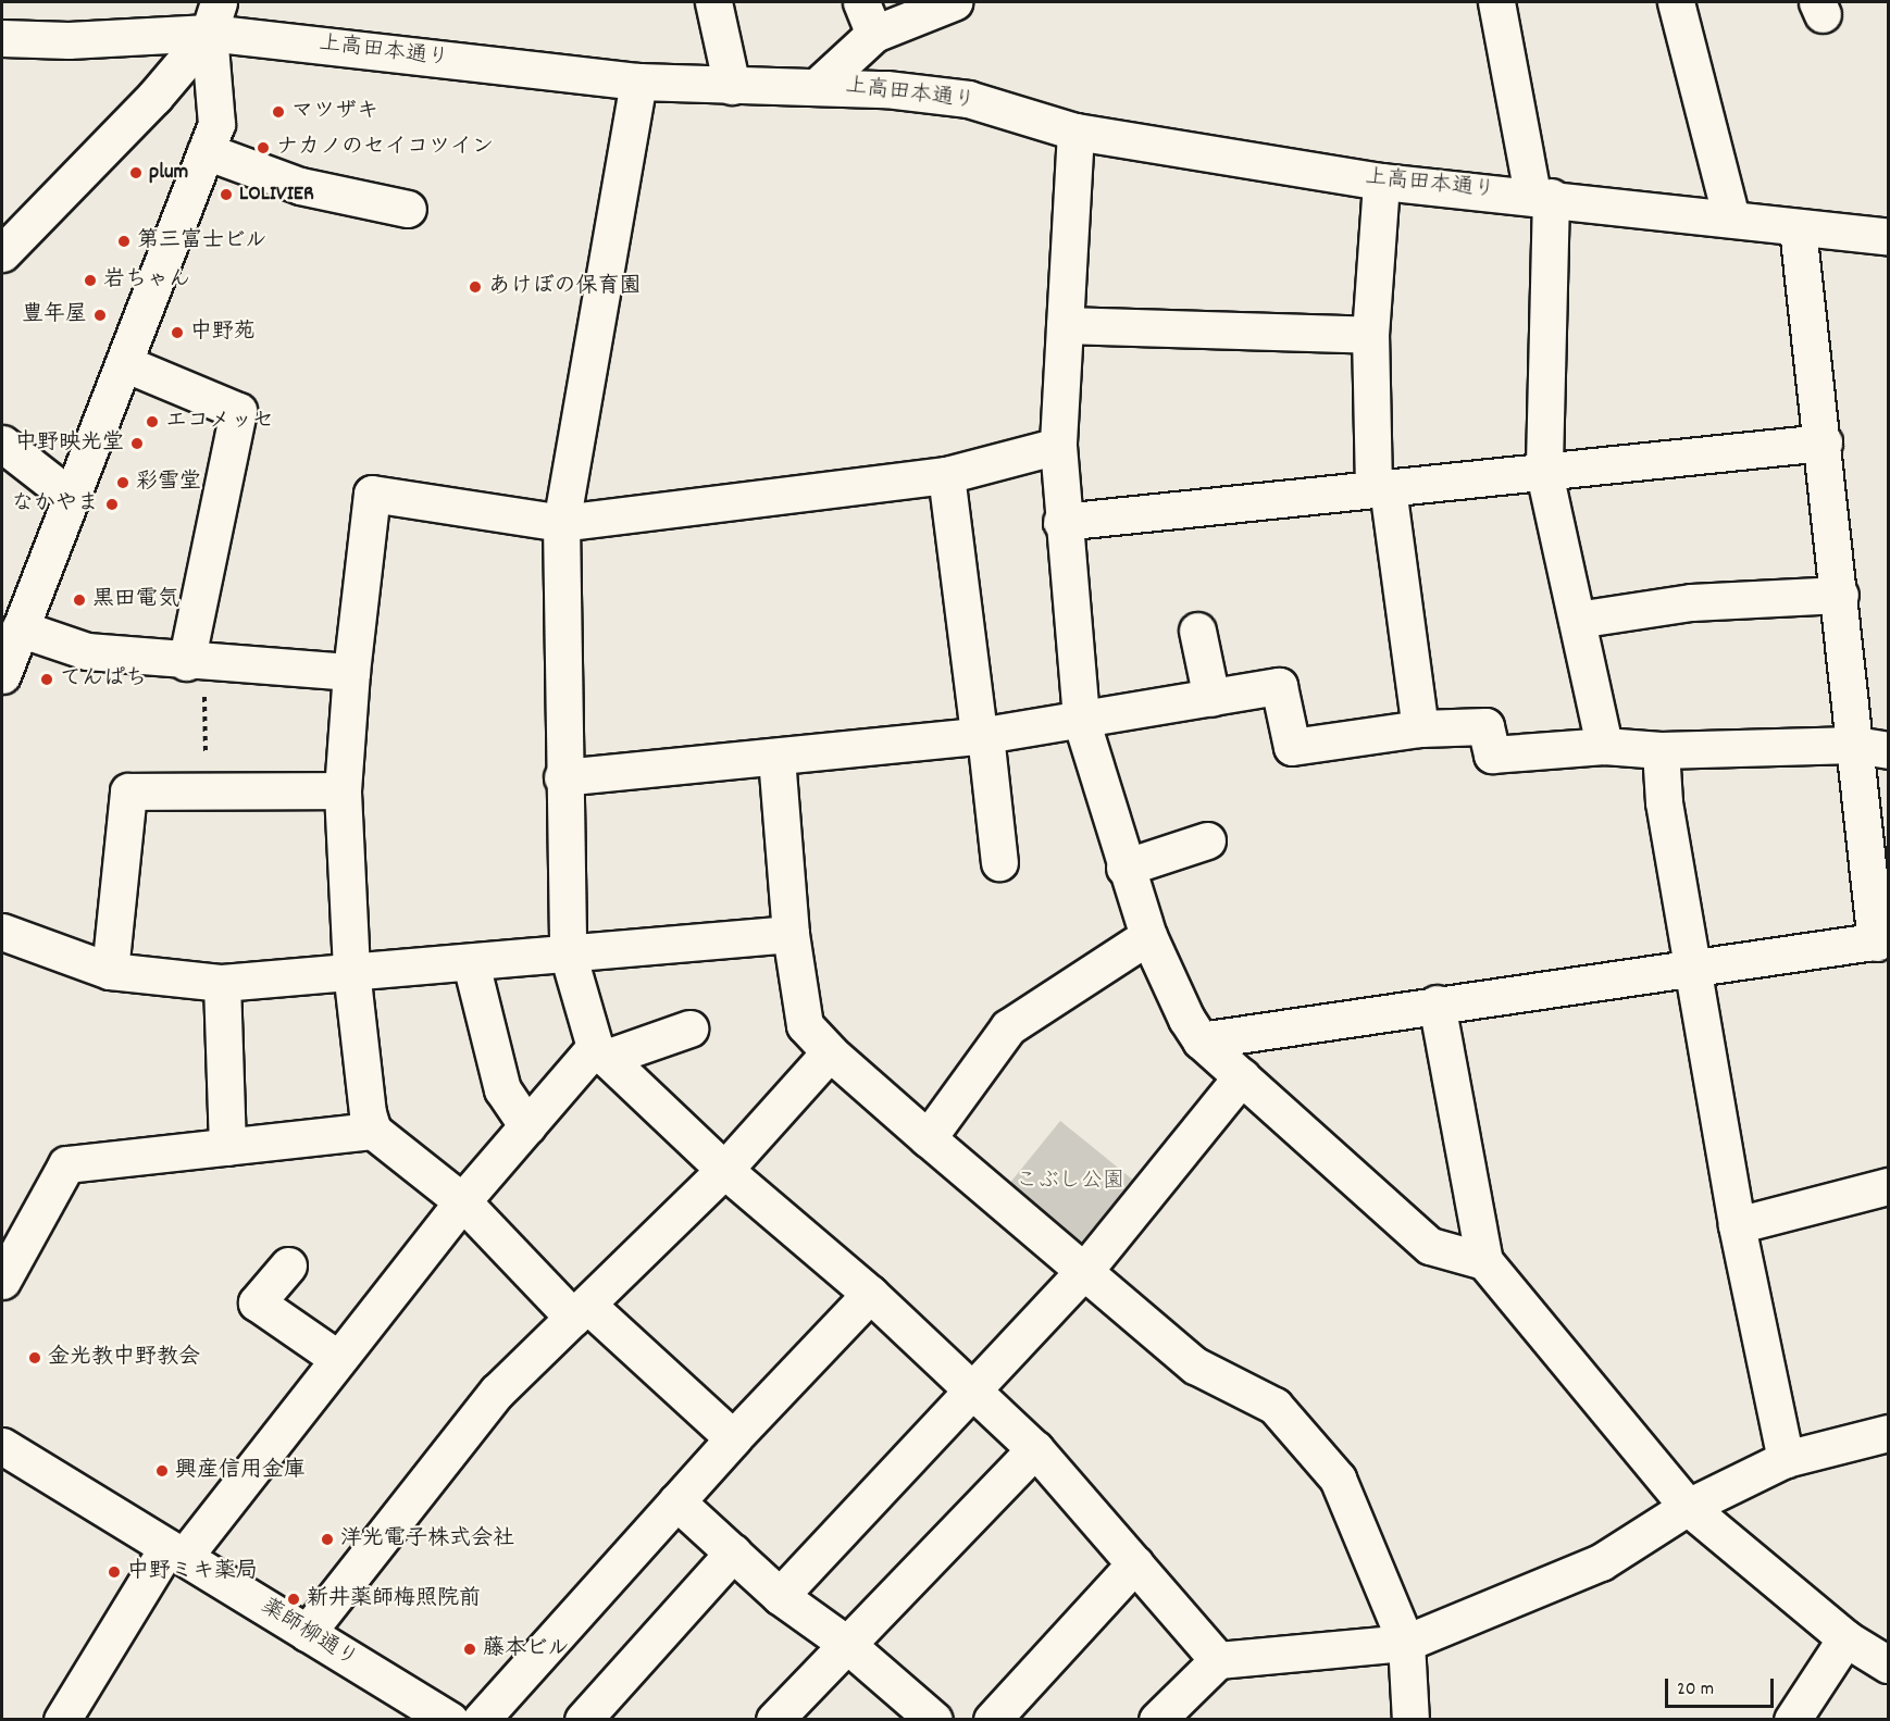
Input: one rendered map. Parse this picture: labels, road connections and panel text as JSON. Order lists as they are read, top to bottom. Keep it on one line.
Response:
{"streets":{"street":["上高田本通り","薬師柳通り"]},"parks":["こぶし公園"],"places":["マツザキ","ナカノのセイコツイン","plum","LOLIVIER","第三富士ビル","岩ちゃん","あけぼの保育園","豊年屋","中野苑","エコメッセ","中野映光堂","彩雪堂","なかやま","黒田電気","てんぱち","金光教中野教会","興産信用金庫","洋光電子株式会社","中野ミキ薬局","新井薬師梅照院前","藤本ビル"],"scale_bar":"20 m"}
